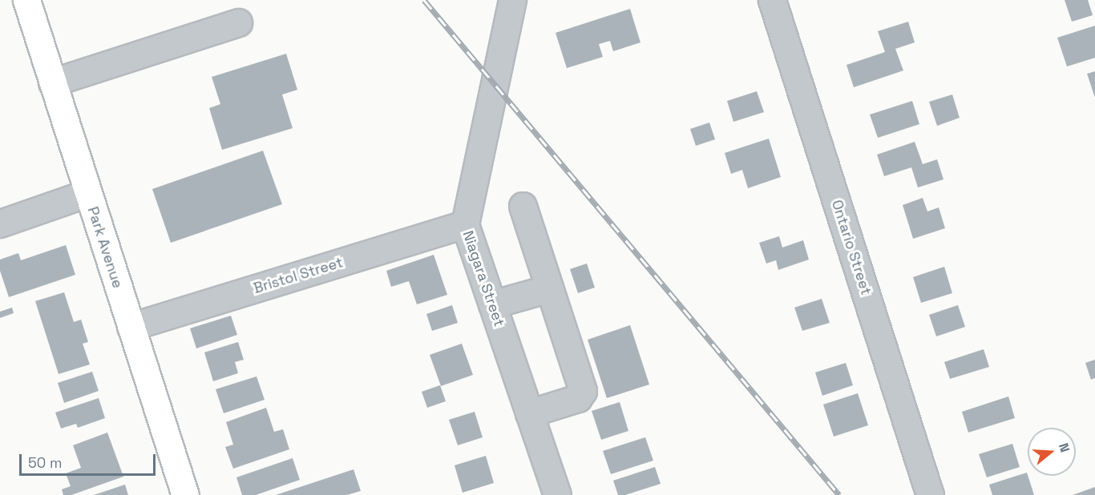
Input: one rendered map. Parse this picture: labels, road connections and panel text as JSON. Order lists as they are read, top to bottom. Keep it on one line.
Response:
{"streets":{"main road":["Park Avenue"],"street":["Ontario Street","Bristol Street","Niagara Street"]},"crossings":[["Park Avenue","Bristol Street"],["Bristol Street","Niagara Street"]],"scale_bar":"50 m","north":"right"}
